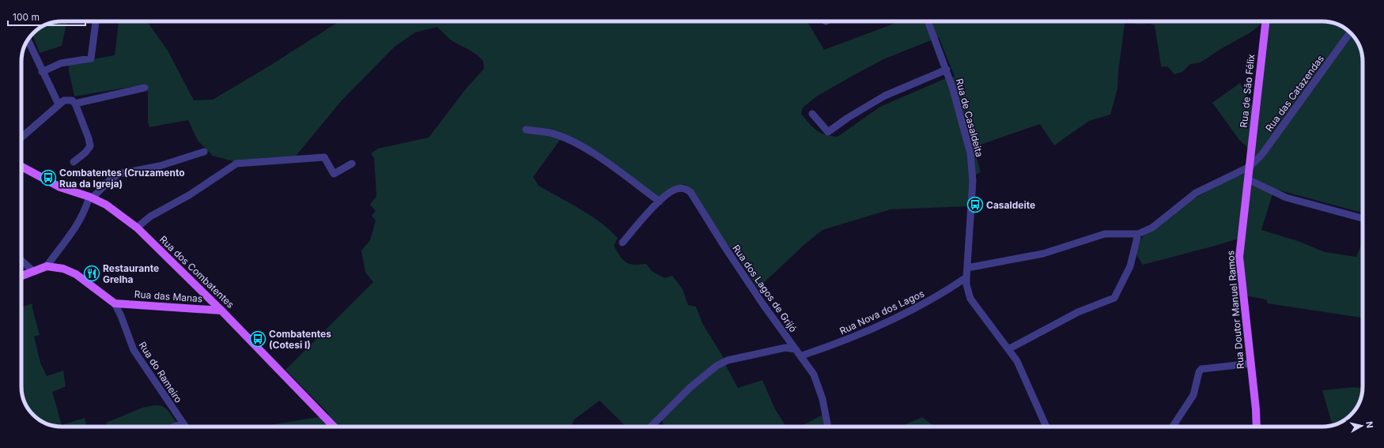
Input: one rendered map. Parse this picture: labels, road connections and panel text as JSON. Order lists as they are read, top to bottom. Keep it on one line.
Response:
{"streets":{"main road":["Rua de São Félix","Rua dos Combatentes","Rua das Manas","Rua Doutor Manuel Ramos"],"street":["Rua das Catazendas","Rua de Casaldeita","Rua dos Lagos de Grijó","Rua Nova dos Lagos","Rua do Rameiro"]},"crossings":[["Rua de São Félix","Rua das Catazendas"],["Rua de São Félix","Rua Doutor Manuel Ramos"],["Rua das Catazendas","Rua Doutor Manuel Ramos"],["Rua de Casaldeita","Rua Nova dos Lagos"],["Rua dos Combatentes","Rua das Manas"],["Rua dos Lagos de Grijó","Rua Nova dos Lagos"],["Rua das Manas","Rua do Rameiro"]],"places":{"bus stop":["Combatentes (Cruzamento Rua da Igreja)","Casaldeite","Combatentes (Cotesi I)"],"restaurant":["Restaurante Grelha"]},"scale_bar":"100 m","north":"right"}
